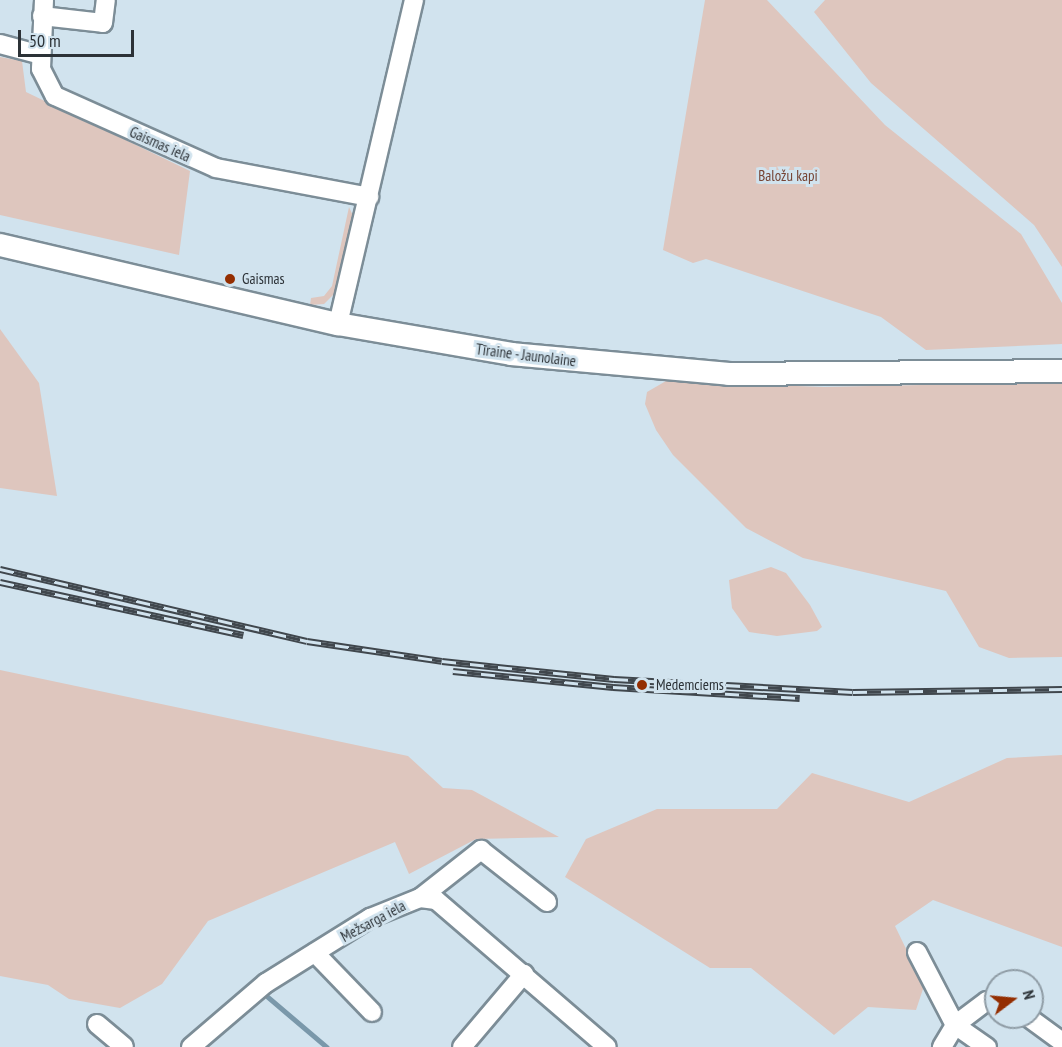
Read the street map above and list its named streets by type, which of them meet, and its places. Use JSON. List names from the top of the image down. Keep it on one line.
{"streets":{"main road":["Tīraine - Jaunolaine"],"street":["Gaismas iela","Mežsarga iela"]},"parks":["Baložu kapi"],"places":["Gaismas","Medemciems"],"scale_bar":"50 m","north":"right"}
